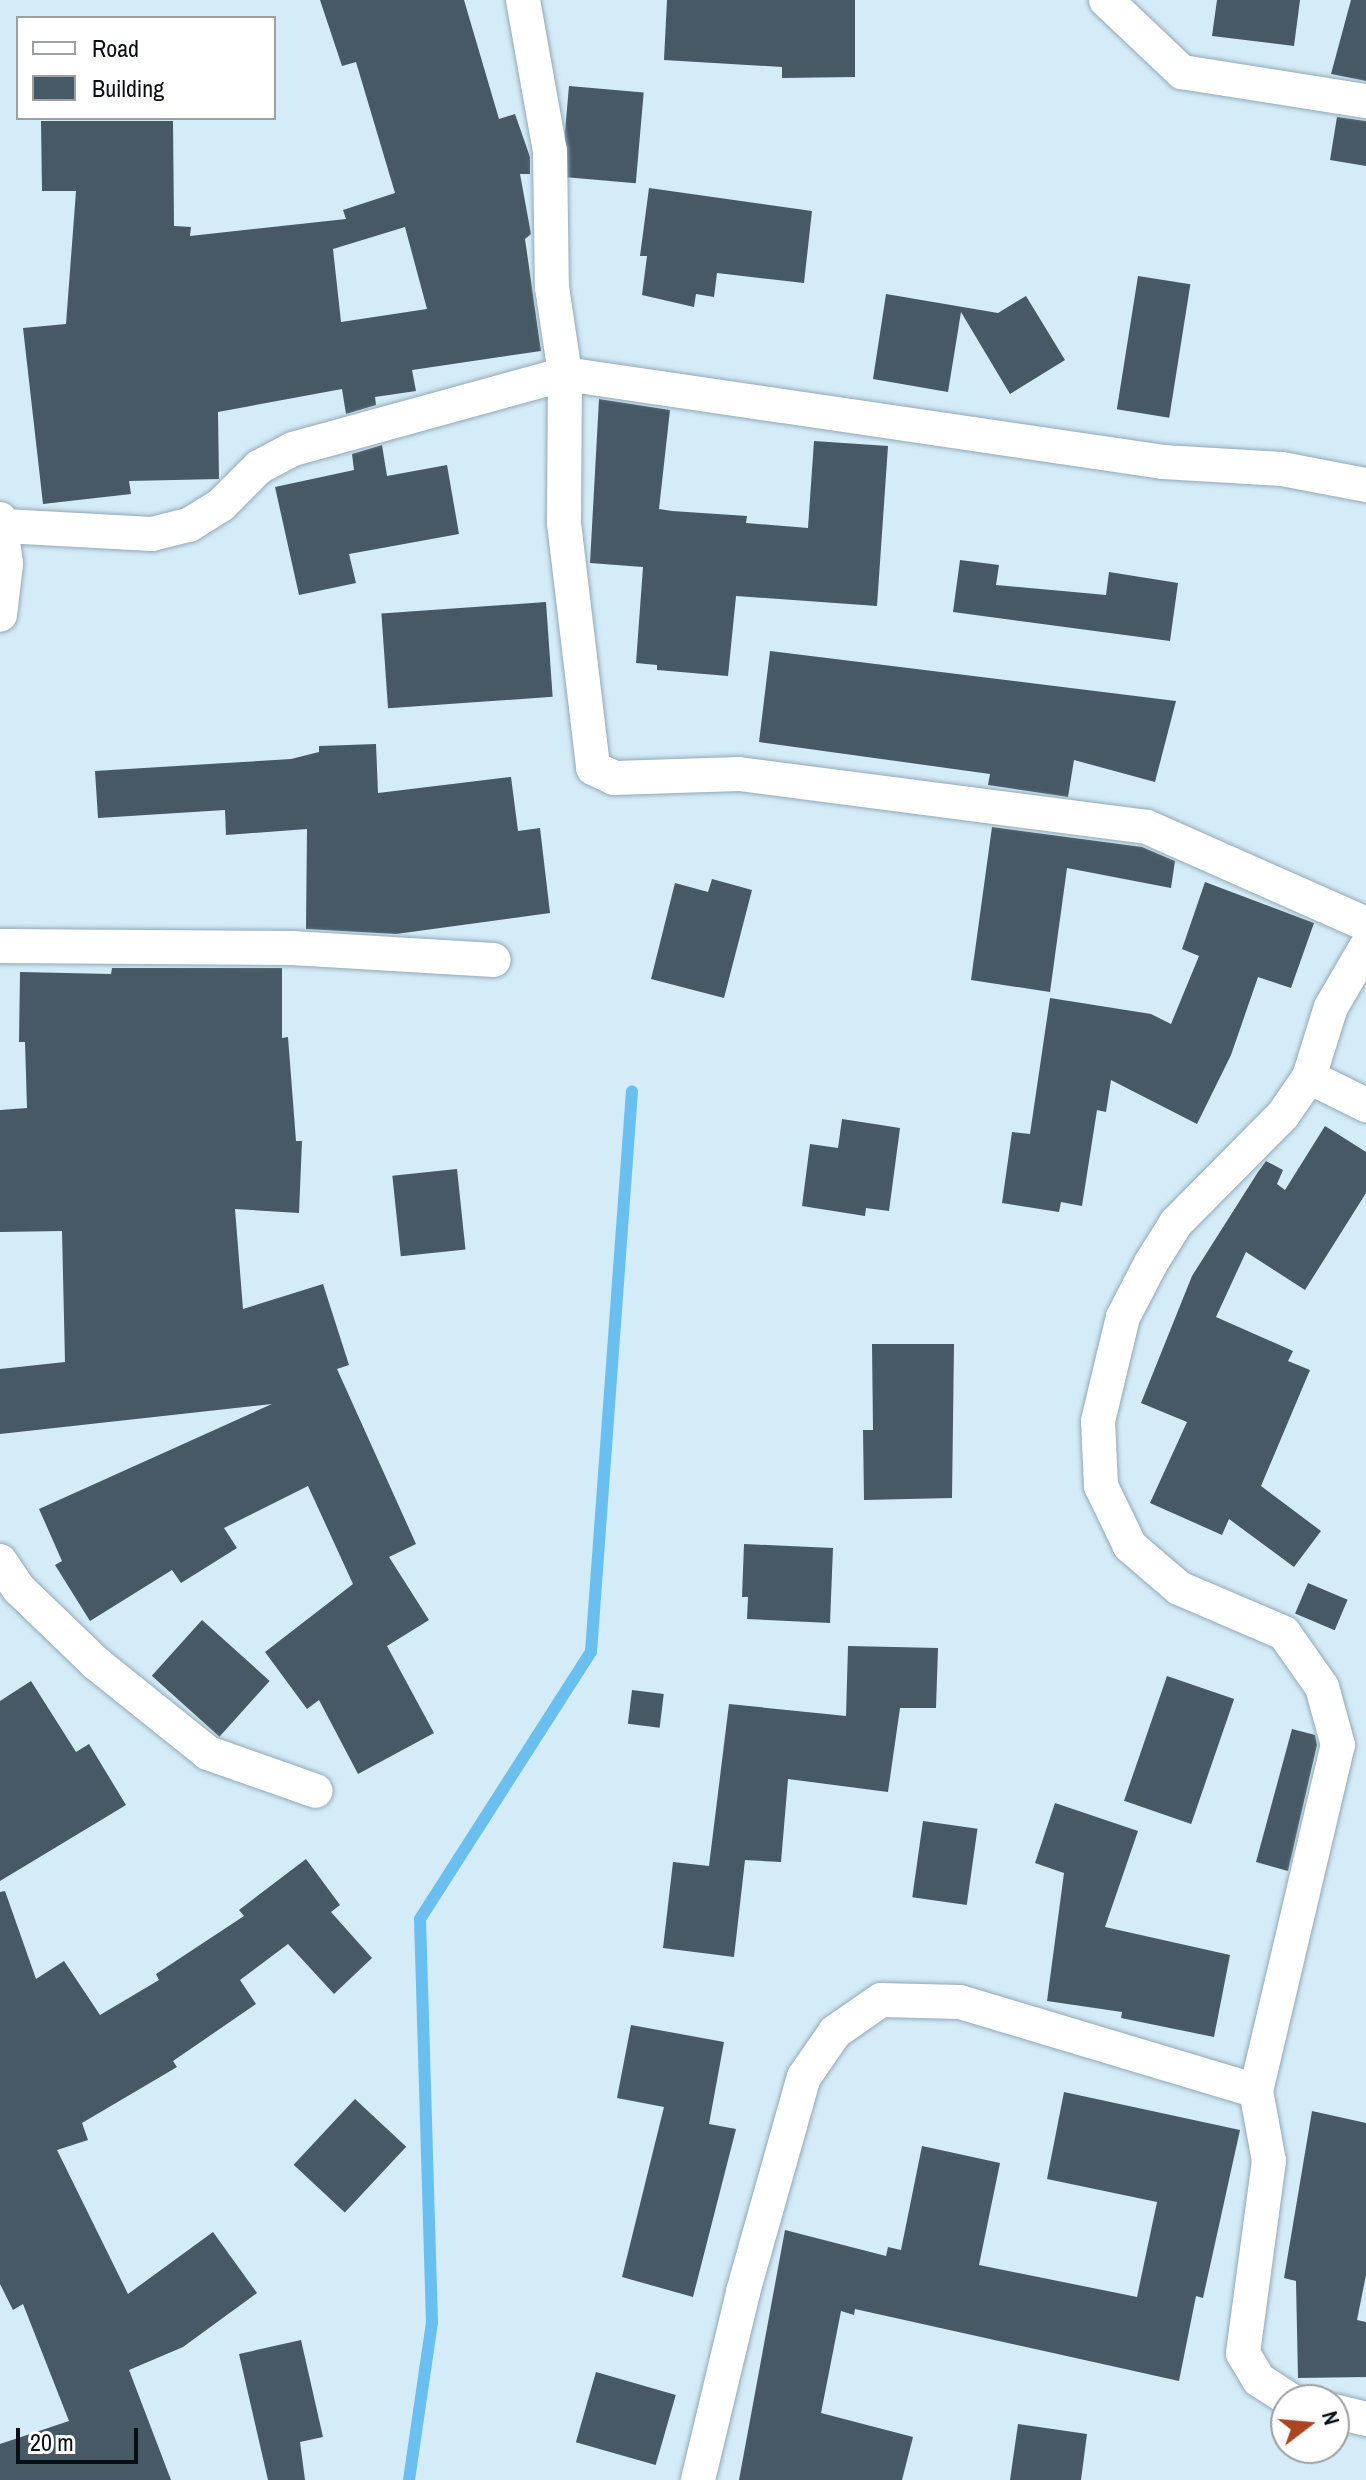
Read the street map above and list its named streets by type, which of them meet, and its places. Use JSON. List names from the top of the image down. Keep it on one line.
{"legend":["Road","Building"],"scale_bar":"20 m","north":"right"}
